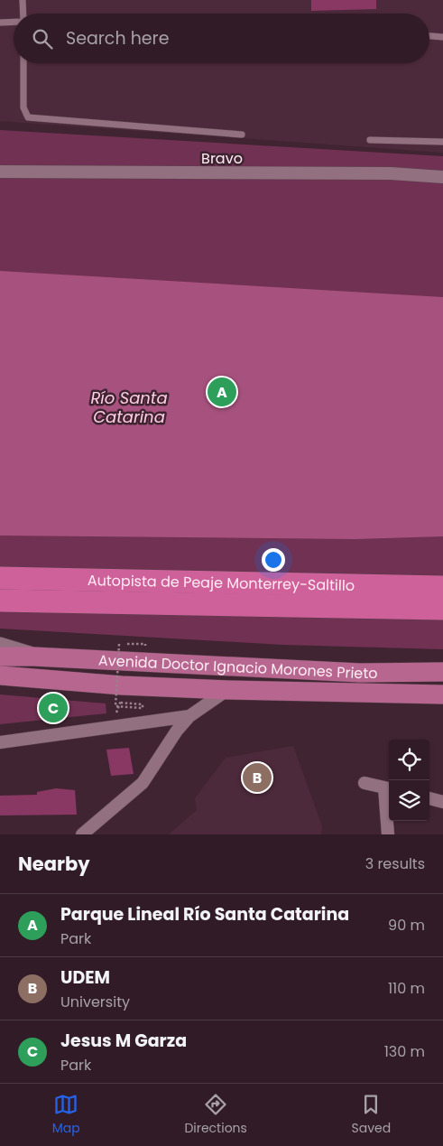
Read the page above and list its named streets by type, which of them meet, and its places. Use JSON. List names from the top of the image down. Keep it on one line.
{"streets":{"highway":["Autopista de Peaje Monterrey-Saltillo"],"main road":["Avenida Doctor Ignacio Morones Prieto"],"street":["Bravo"]},"water":["Río Santa Catarina"],"page":{"search":"Search here","pins":["A","C","B"],"heading":["Nearby","3 results"],"list":[{"mark":"A","name":"Parque Lineal Río Santa Catarina","note":"Park","value":"90 m"},{"mark":"B","name":"UDEM","note":"University","value":"110 m"},{"mark":"C","name":"Jesus M Garza","note":"Park","value":"130 m"}],"nav":["Map","Directions","Saved"]}}
